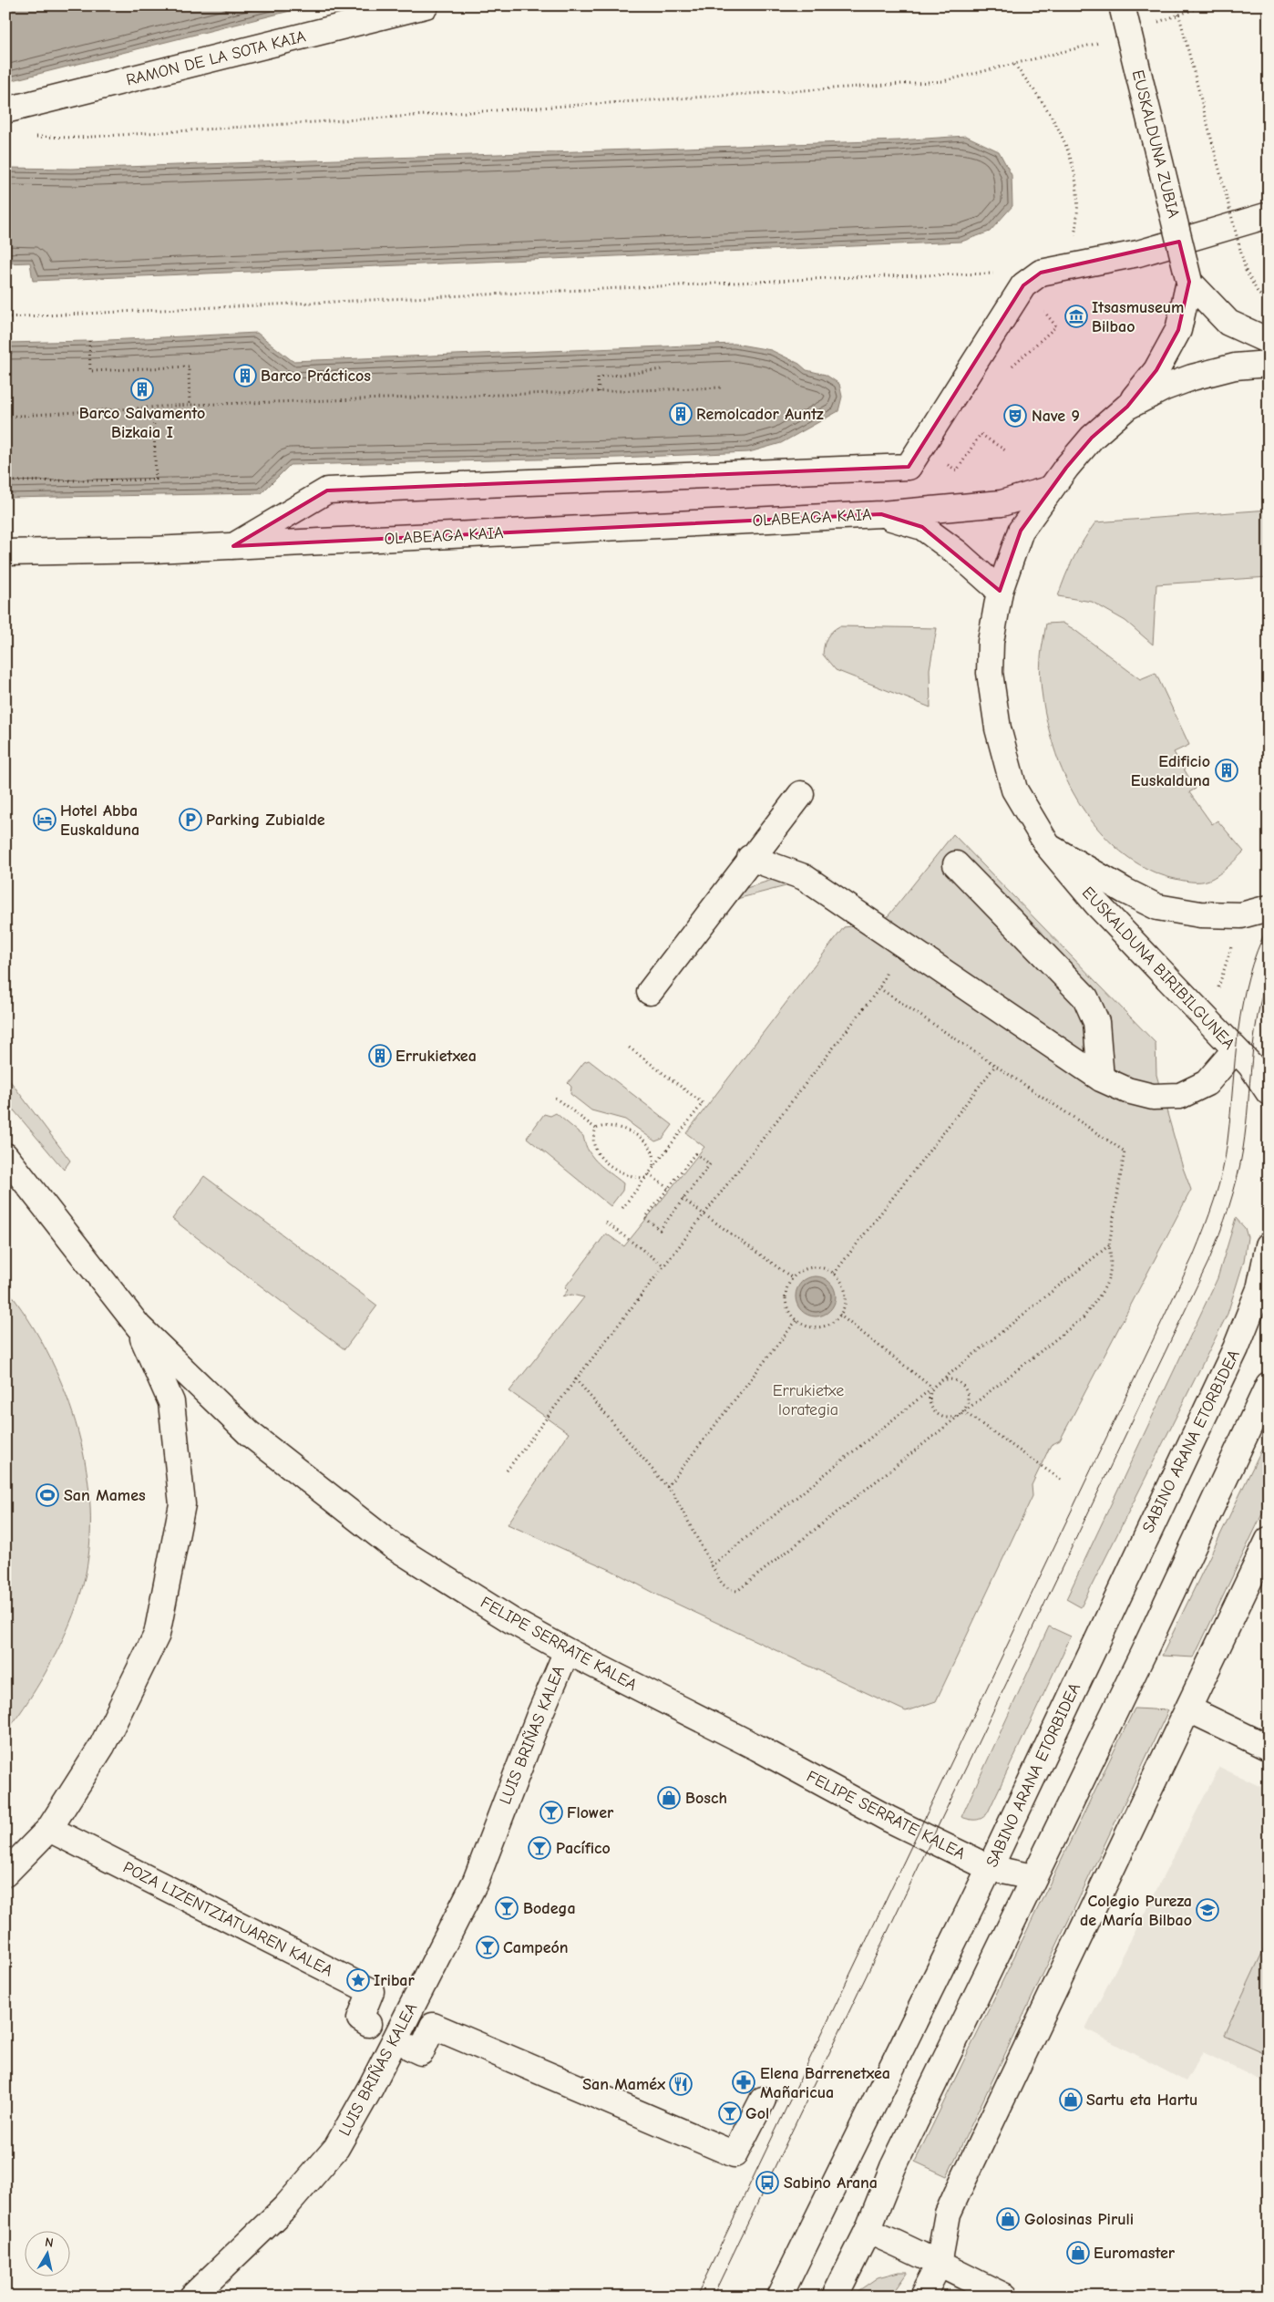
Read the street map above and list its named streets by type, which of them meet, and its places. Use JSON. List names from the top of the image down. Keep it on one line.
{"streets":{"street":["RAMON DE LA SOTA KAIA","EUSKALDUNA ZUBIA","OLABEAGA KAIA","EUSKALDUNA BIRIBILGUNEA","SABINO ARANA ETORBIDEA","FELIPE SERRATE KALEA","LUIS BRIÑAS KALEA","POZA LIZENTZIATUAREN KALEA"]},"crossings":[["EUSKALDUNA ZUBIA","EUSKALDUNA BIRIBILGUNEA"],["OLABEAGA KAIA","EUSKALDUNA BIRIBILGUNEA"],["SABINO ARANA ETORBIDEA","FELIPE SERRATE KALEA"],["FELIPE SERRATE KALEA","LUIS BRIÑAS KALEA"]],"parks":["Errukietxe lorategia"],"places":{"museum":["Itsasmuseum Bilbao"],"building":["Barco Prácticos","Barco Salvamento Bizkaia I","Remolcador Auntz","Edificio Euskalduna","Errukietxea"],"theatre":["Nave 9"],"hotel":["Hotel Abba Euskalduna"],"parking":["Parking Zubialde"],"sports":["San Mames"],"shop":["Bosch","Sartu eta Hartu","Golosinas Piruli","Euromaster"],"bar":["Flower","Pacífico","Bodega","Campeón","Gol"],"school or university":["Colegio Pureza de María Bilbao"],"place":["Iribar"],"pharmacy":["Elena Barrenetxea Mañaricua"],"restaurant":["San Maméx"],"bus stop":["Sabino Arana"]},"north":"top"}
